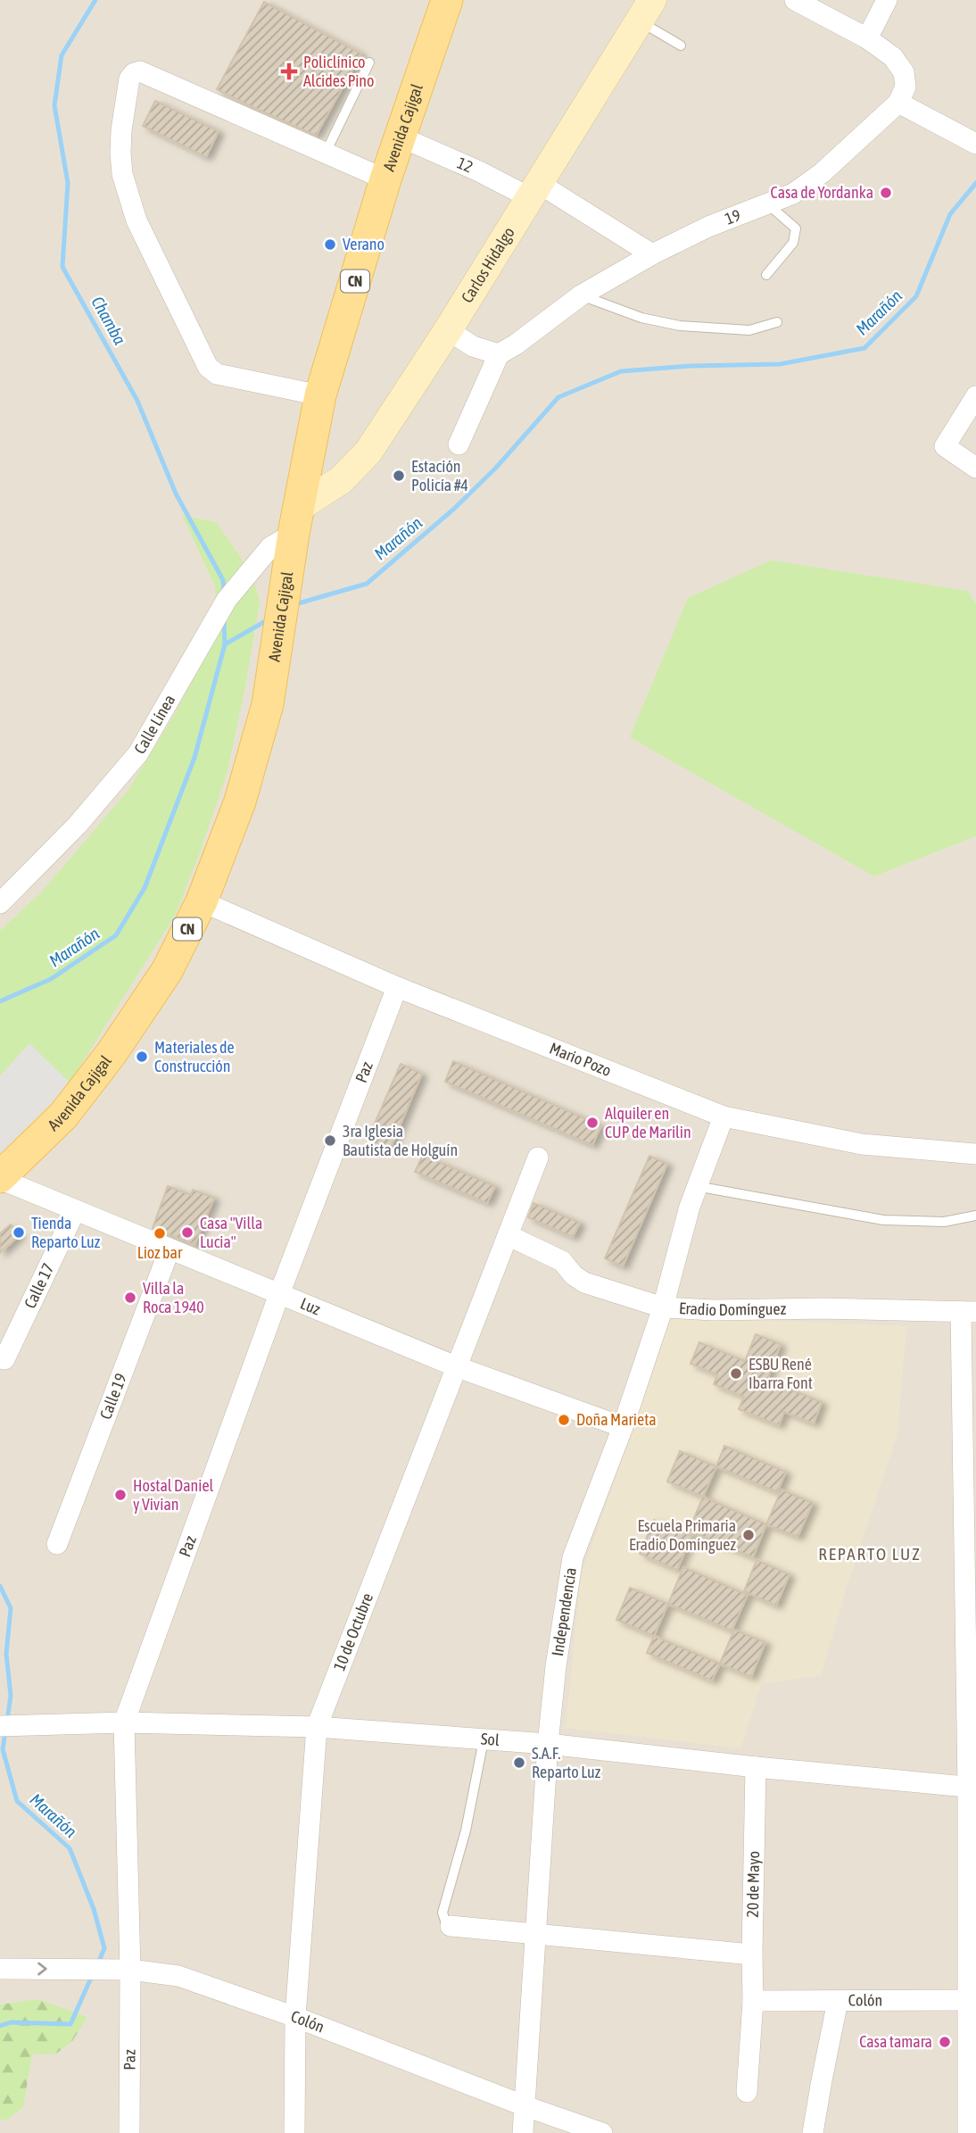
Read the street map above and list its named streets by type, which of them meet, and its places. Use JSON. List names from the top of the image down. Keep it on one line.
{"streets":{"main road":["Avenida Cajigal","CN"],"street":["12","19","Carlos Hidalgo","Calle Línea","Mario Pozo","Paz","Calle 17","Luz","Eradio Domínguez","Calle 19","Independencia","10 de Octubre","Sol","20 de Mayo","Colón"]},"crossings":[["Avenida Cajigal","12"],["Avenida Cajigal","Carlos Hidalgo"],["Avenida Cajigal","Calle Línea"],["Avenida Cajigal","Mario Pozo"],["Avenida Cajigal","Luz"],["12","19"],["12","Carlos Hidalgo"],["Carlos Hidalgo","Calle Línea"],["Mario Pozo","Paz"],["Mario Pozo","Independencia"],["Paz","Luz"],["Paz","Sol"],["Paz","Colón"],["Calle 17","Luz"],["Luz","Calle 19"],["Luz","Independencia"],["Luz","10 de Octubre"],["Eradio Domínguez","Independencia"],["Eradio Domínguez","10 de Octubre"],["Independencia","Sol"],["Independencia","Colón"],["10 de Octubre","Sol"],["10 de Octubre","Colón"],["Sol","20 de Mayo"],["20 de Mayo","Colón"]],"districts":["REPARTO LUZ"],"water":["Marañón","Chamba"],"places":{"health":["Policlínico Alcides Pino"],"other":["Casa de Yordanka","Verano","Estación Policía #4","Materiales de Construcción","Alquiler en CUP de Marilin","3ra Iglesia Bautista de Holguín","Tienda Reparto Luz","Casa \"Villa Lucia\"","Lioz bar","Villa la Roca 1940","ESBU René Ibarra Font","Doña Marieta","Hostal Daniel y Vivian","Escuela Primaria Eradio Domínguez","S.A.F. Reparto Luz","Casa tamara"]}}
